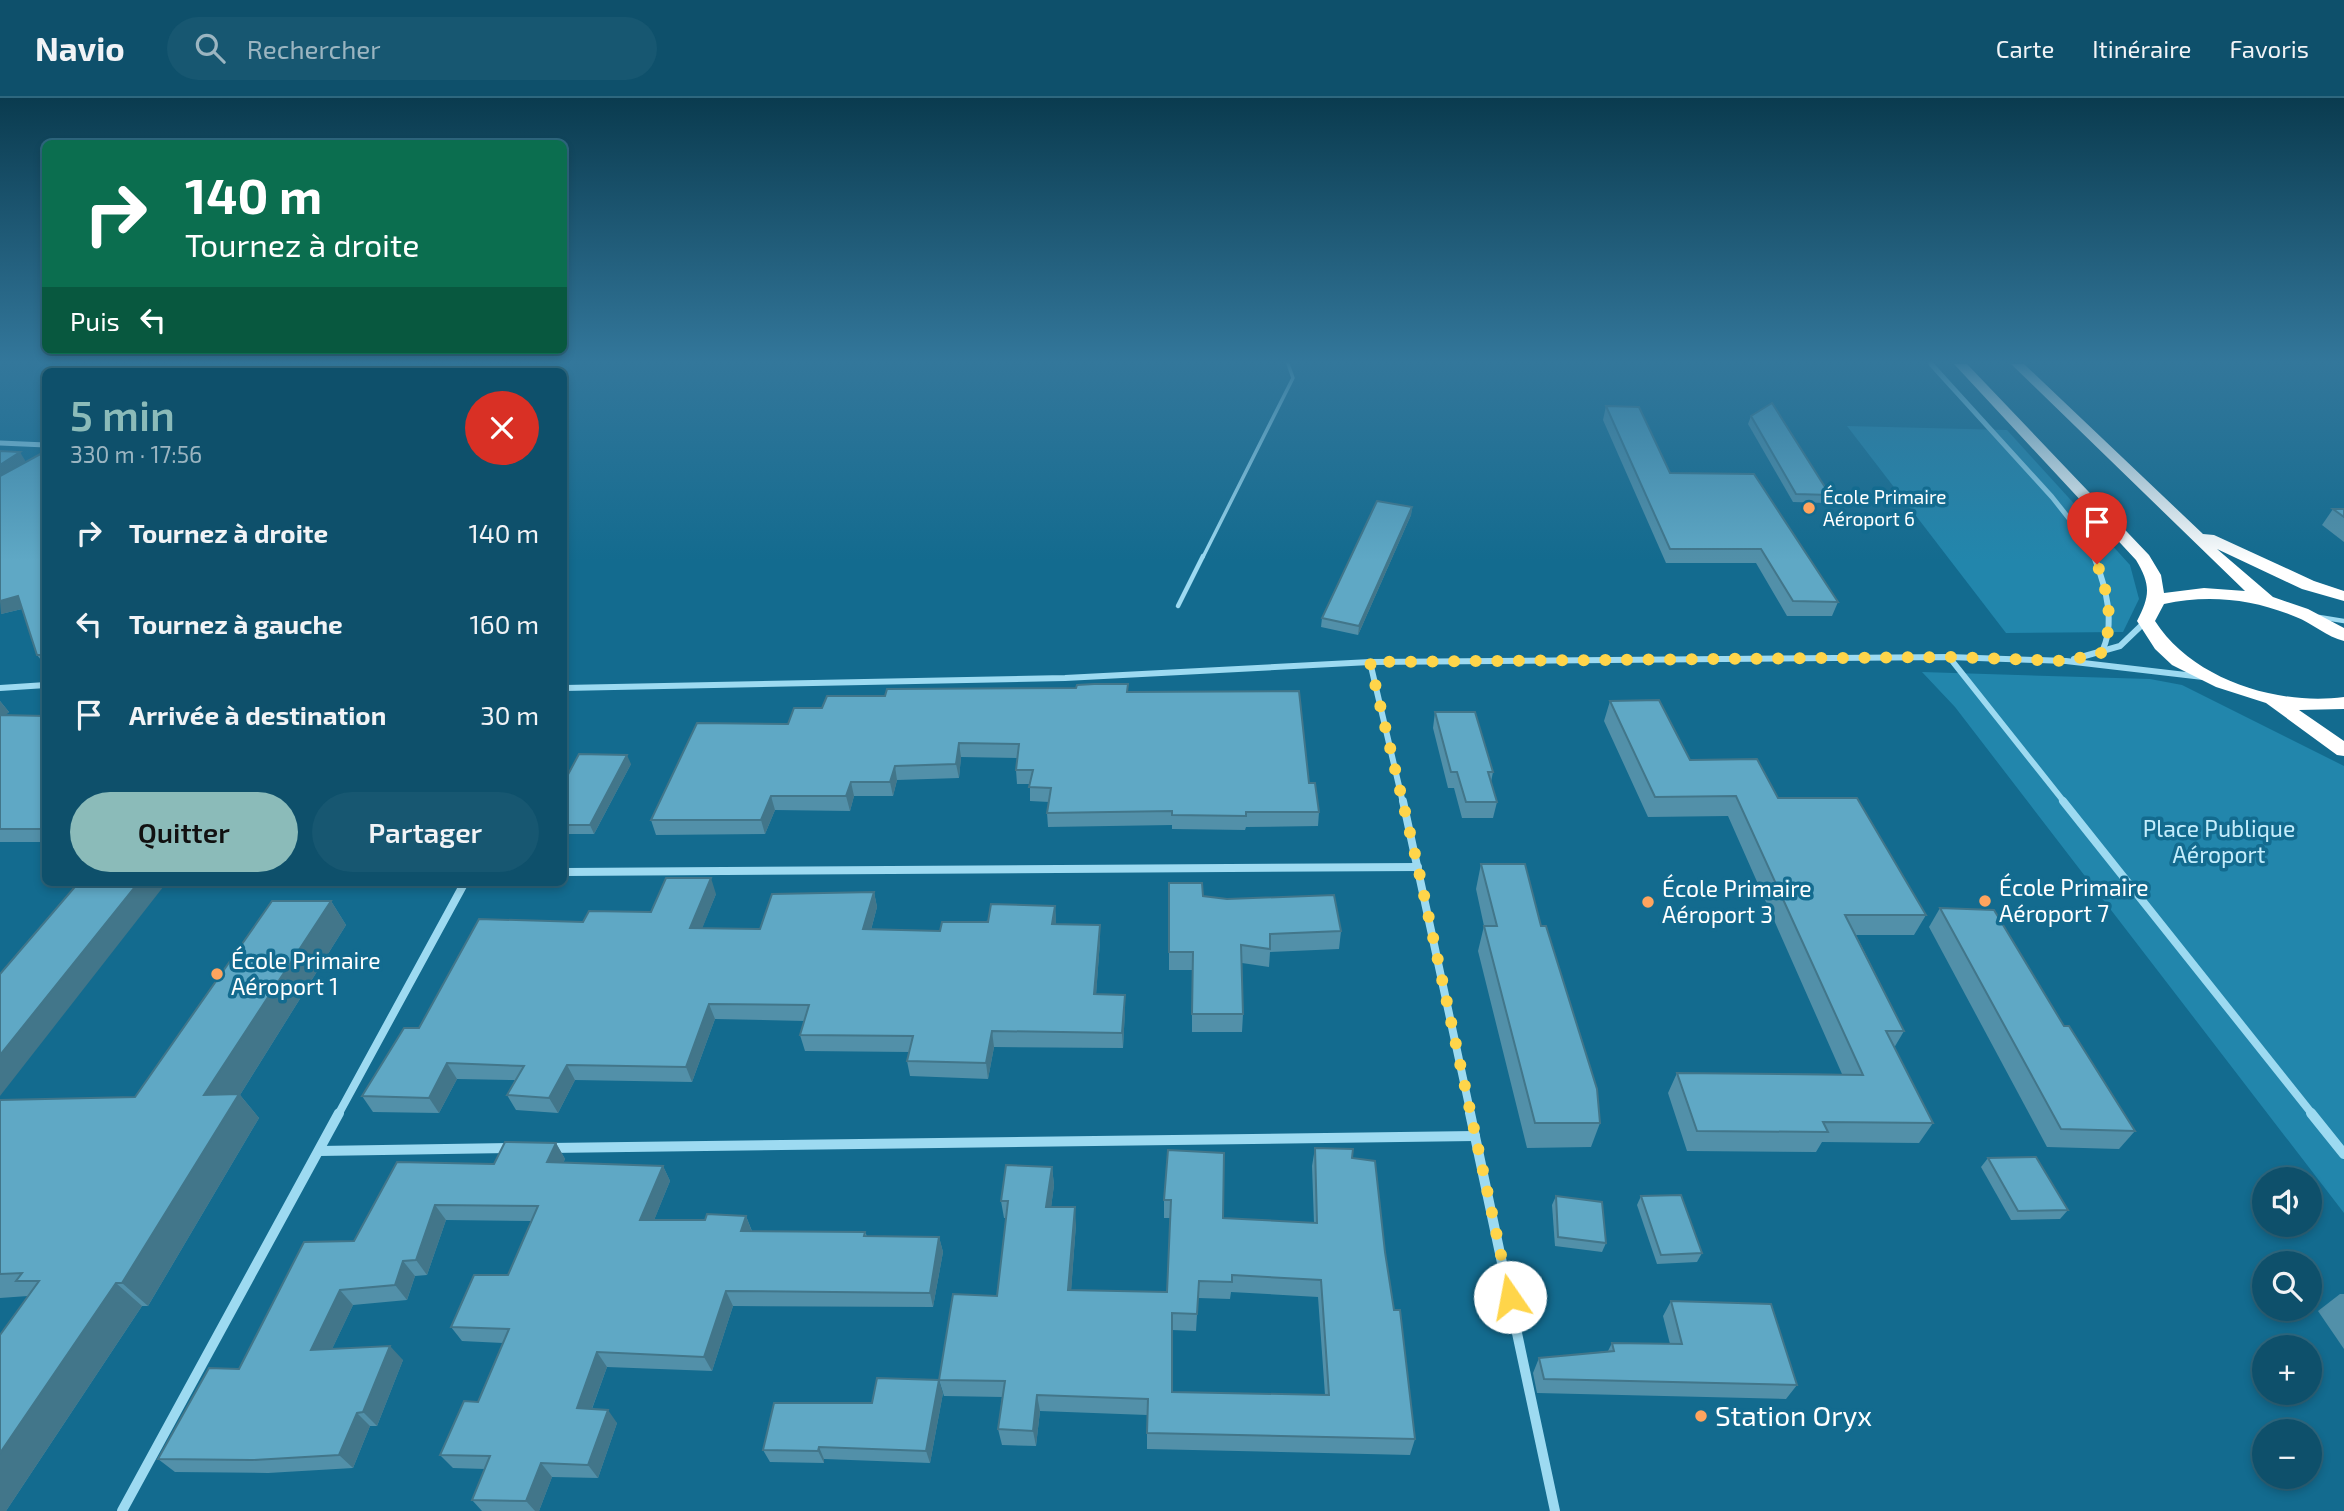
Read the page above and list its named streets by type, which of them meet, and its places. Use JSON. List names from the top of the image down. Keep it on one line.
{"parks":["Place Publique Aéroport"],"places":["École Primaire Aéroport 6","École Primaire Aéroport 7","École Primaire Aéroport 3","École Primaire Aéroport 1","Station Oryx"],"page":{"header":"Navio","search":"Rechercher","nav":["Carte","Itinéraire","Favoris"],"turn":["140 m","Tournez à droite"],"then":"Puis","heading":["5 min","330 m · 17:56"],"list":[{"name":"Tournez à droite","value":"140 m"},{"name":"Tournez à gauche","value":"160 m"},{"name":"Arrivée à destination","value":"30 m"}],"buttons":["Quitter","Partager"],"map_buttons":["+","−"]}}
